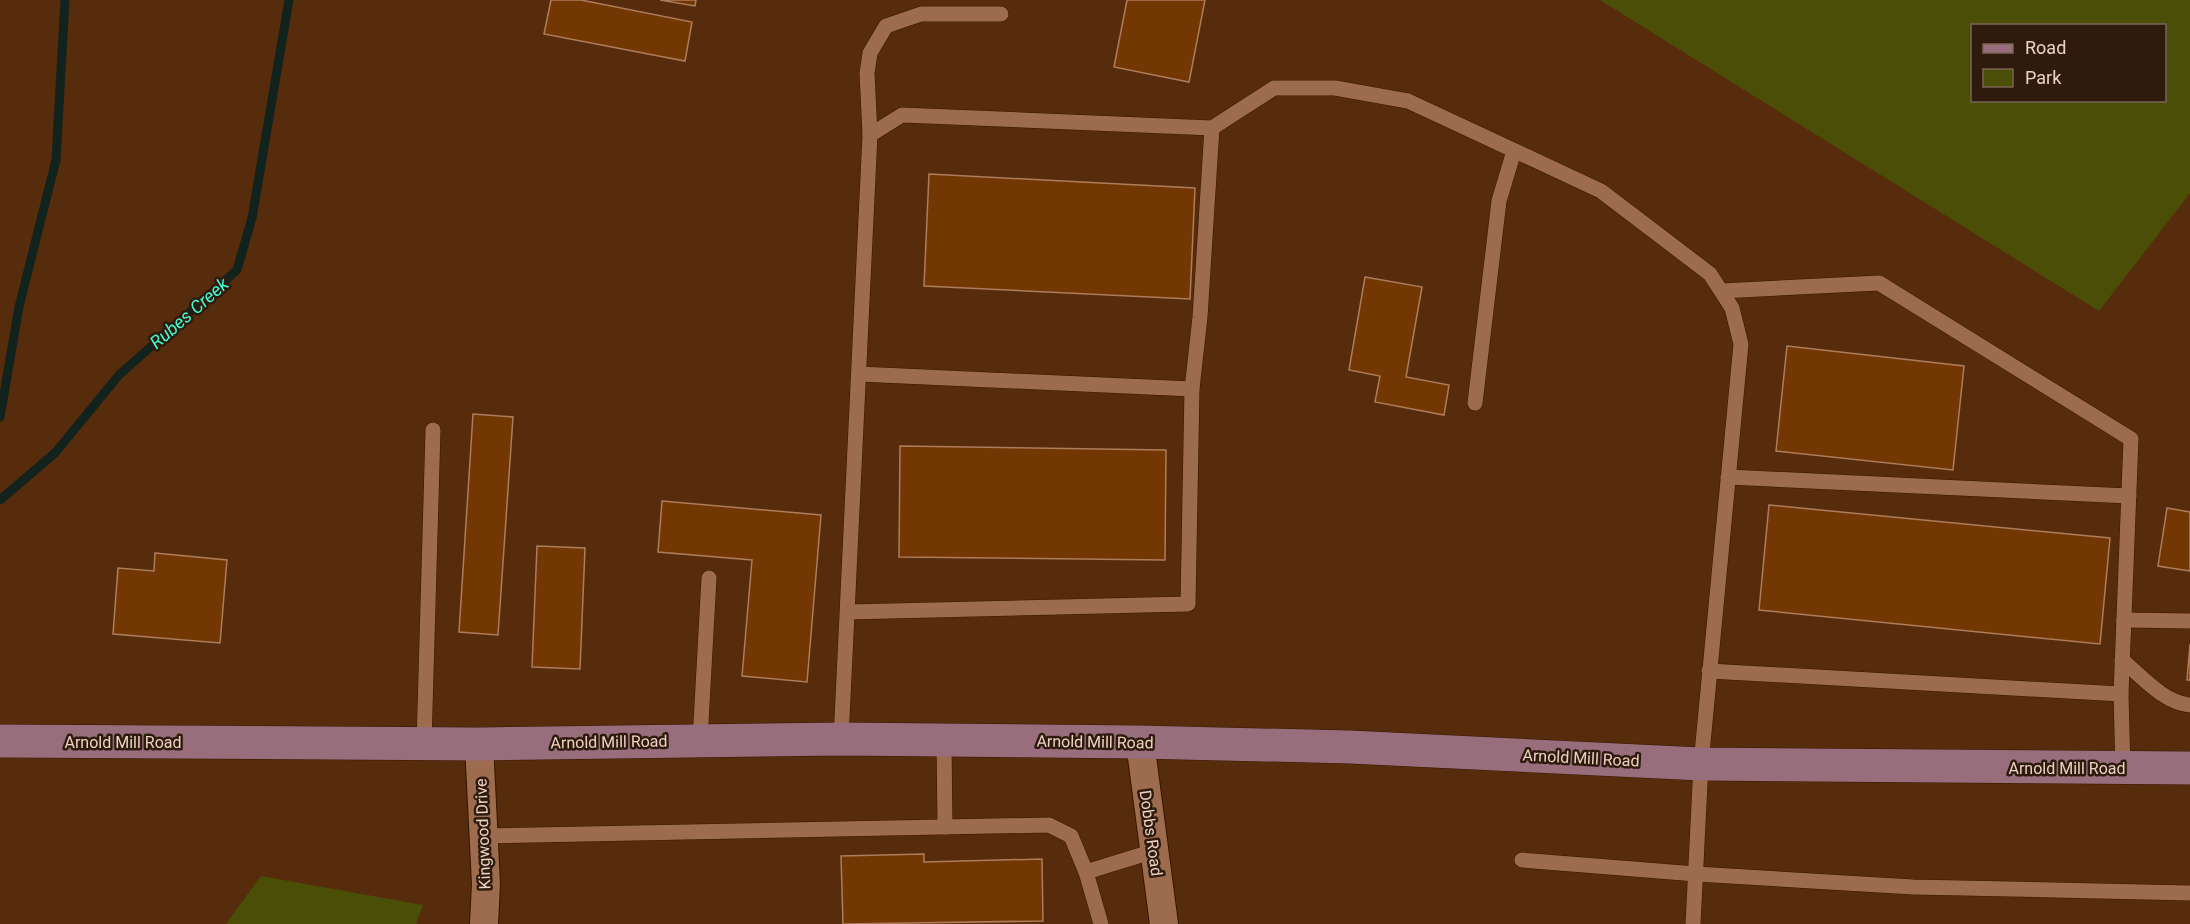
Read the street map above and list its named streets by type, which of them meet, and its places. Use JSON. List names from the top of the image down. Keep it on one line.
{"streets":{"main road":["Arnold Mill Road"],"street":["Dobbs Road","Kingwood Drive"]},"crossings":[["Arnold Mill Road","Dobbs Road"],["Arnold Mill Road","Kingwood Drive"]],"water":["Rubes Creek"],"legend":["Road","Park"]}
